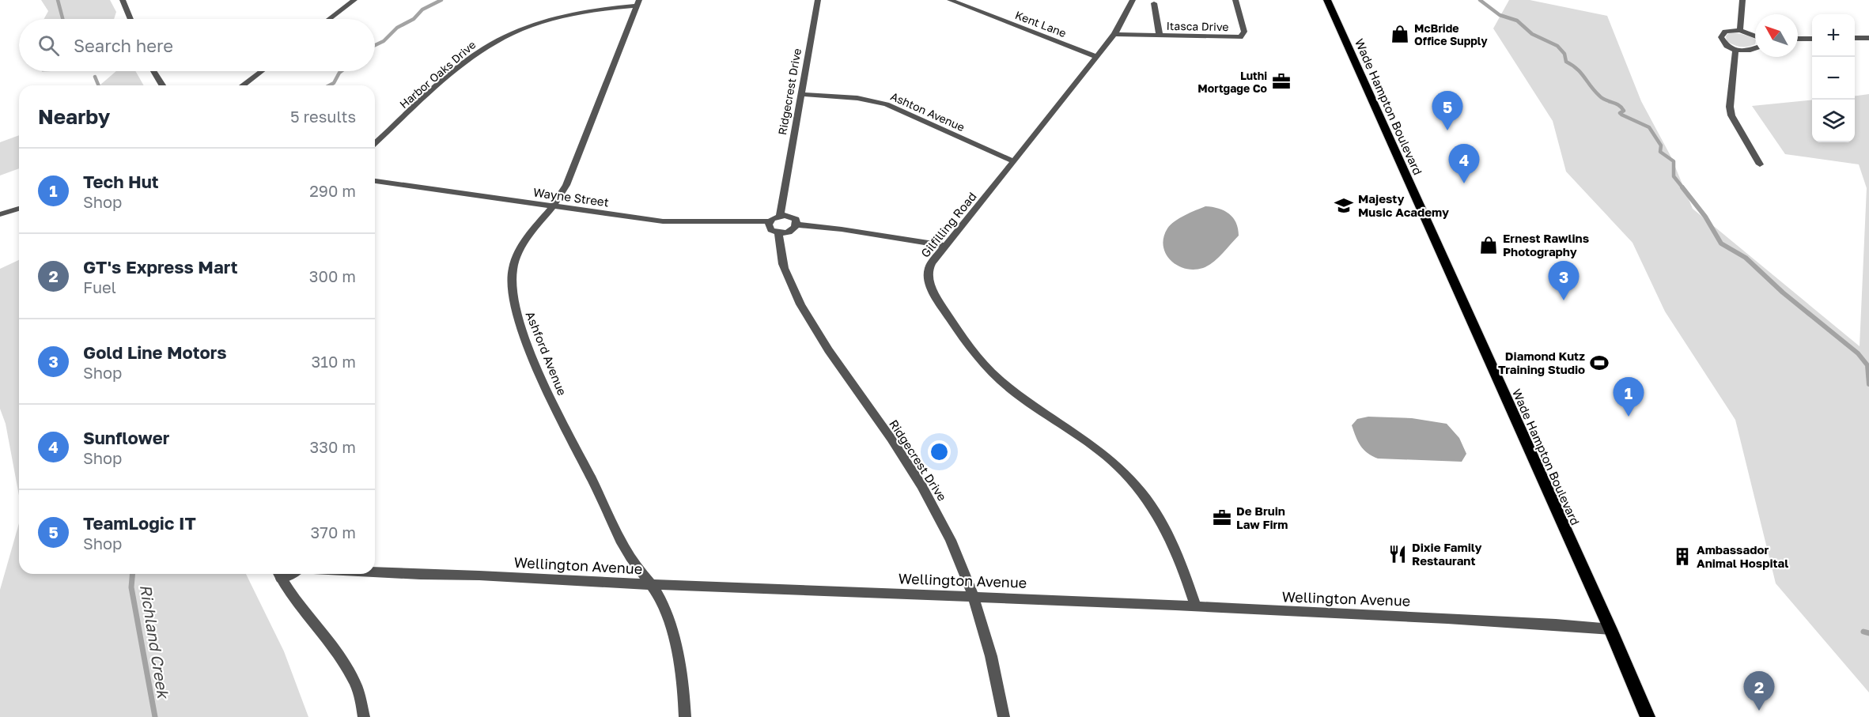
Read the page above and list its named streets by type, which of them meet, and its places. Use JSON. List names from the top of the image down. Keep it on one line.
{"streets":{"main road":["Wade Hampton Boulevard"],"street":["Kent Lane","Itasca Drive","Harbor Oaks Drive","Ridgecrest Drive","Ashton Avenue","Wayne Street","Gilfilling Road","Ashford Avenue","Wellington Avenue"]},"crossings":[["Kent Lane","Gilfilling Road"],["Itasca Drive","Gilfilling Road"],["Harbor Oaks Drive","Ashford Avenue"],["Ridgecrest Drive","Ashton Avenue"],["Ridgecrest Drive","Wellington Avenue"],["Wade Hampton Boulevard","Wellington Avenue"],["Ashton Avenue","Gilfilling Road"],["Wayne Street","Ashford Avenue"],["Gilfilling Road","Wellington Avenue"],["Ashford Avenue","Wellington Avenue"]],"water":["Richland Creek"],"places":{"shop":["McBride Office Supply","Ernest Rawlins Photography"],"office":["Luthi Mortgage Co","De Bruin Law Firm"],"school or university":["Majesty Music Academy"],"sports":["Diamond Kutz Training Studio"],"restaurant":["Dixie Family Restaurant"],"building":["Ambassador Animal Hospital"]},"north":"top left","page":{"map_buttons":["+","−"],"search":"Search here","heading":["Nearby","5 results"],"pins":["5","4","3","1","2"],"list":[{"mark":"1","name":"Tech Hut","note":"Shop","value":"290 m"},{"mark":"2","name":"GT's Express Mart","note":"Fuel","value":"300 m"},{"mark":"3","name":"Gold Line Motors","note":"Shop","value":"310 m"},{"mark":"4","name":"Sunflower","note":"Shop","value":"330 m"},{"mark":"5","name":"TeamLogic IT","note":"Shop","value":"370 m"}]}}
